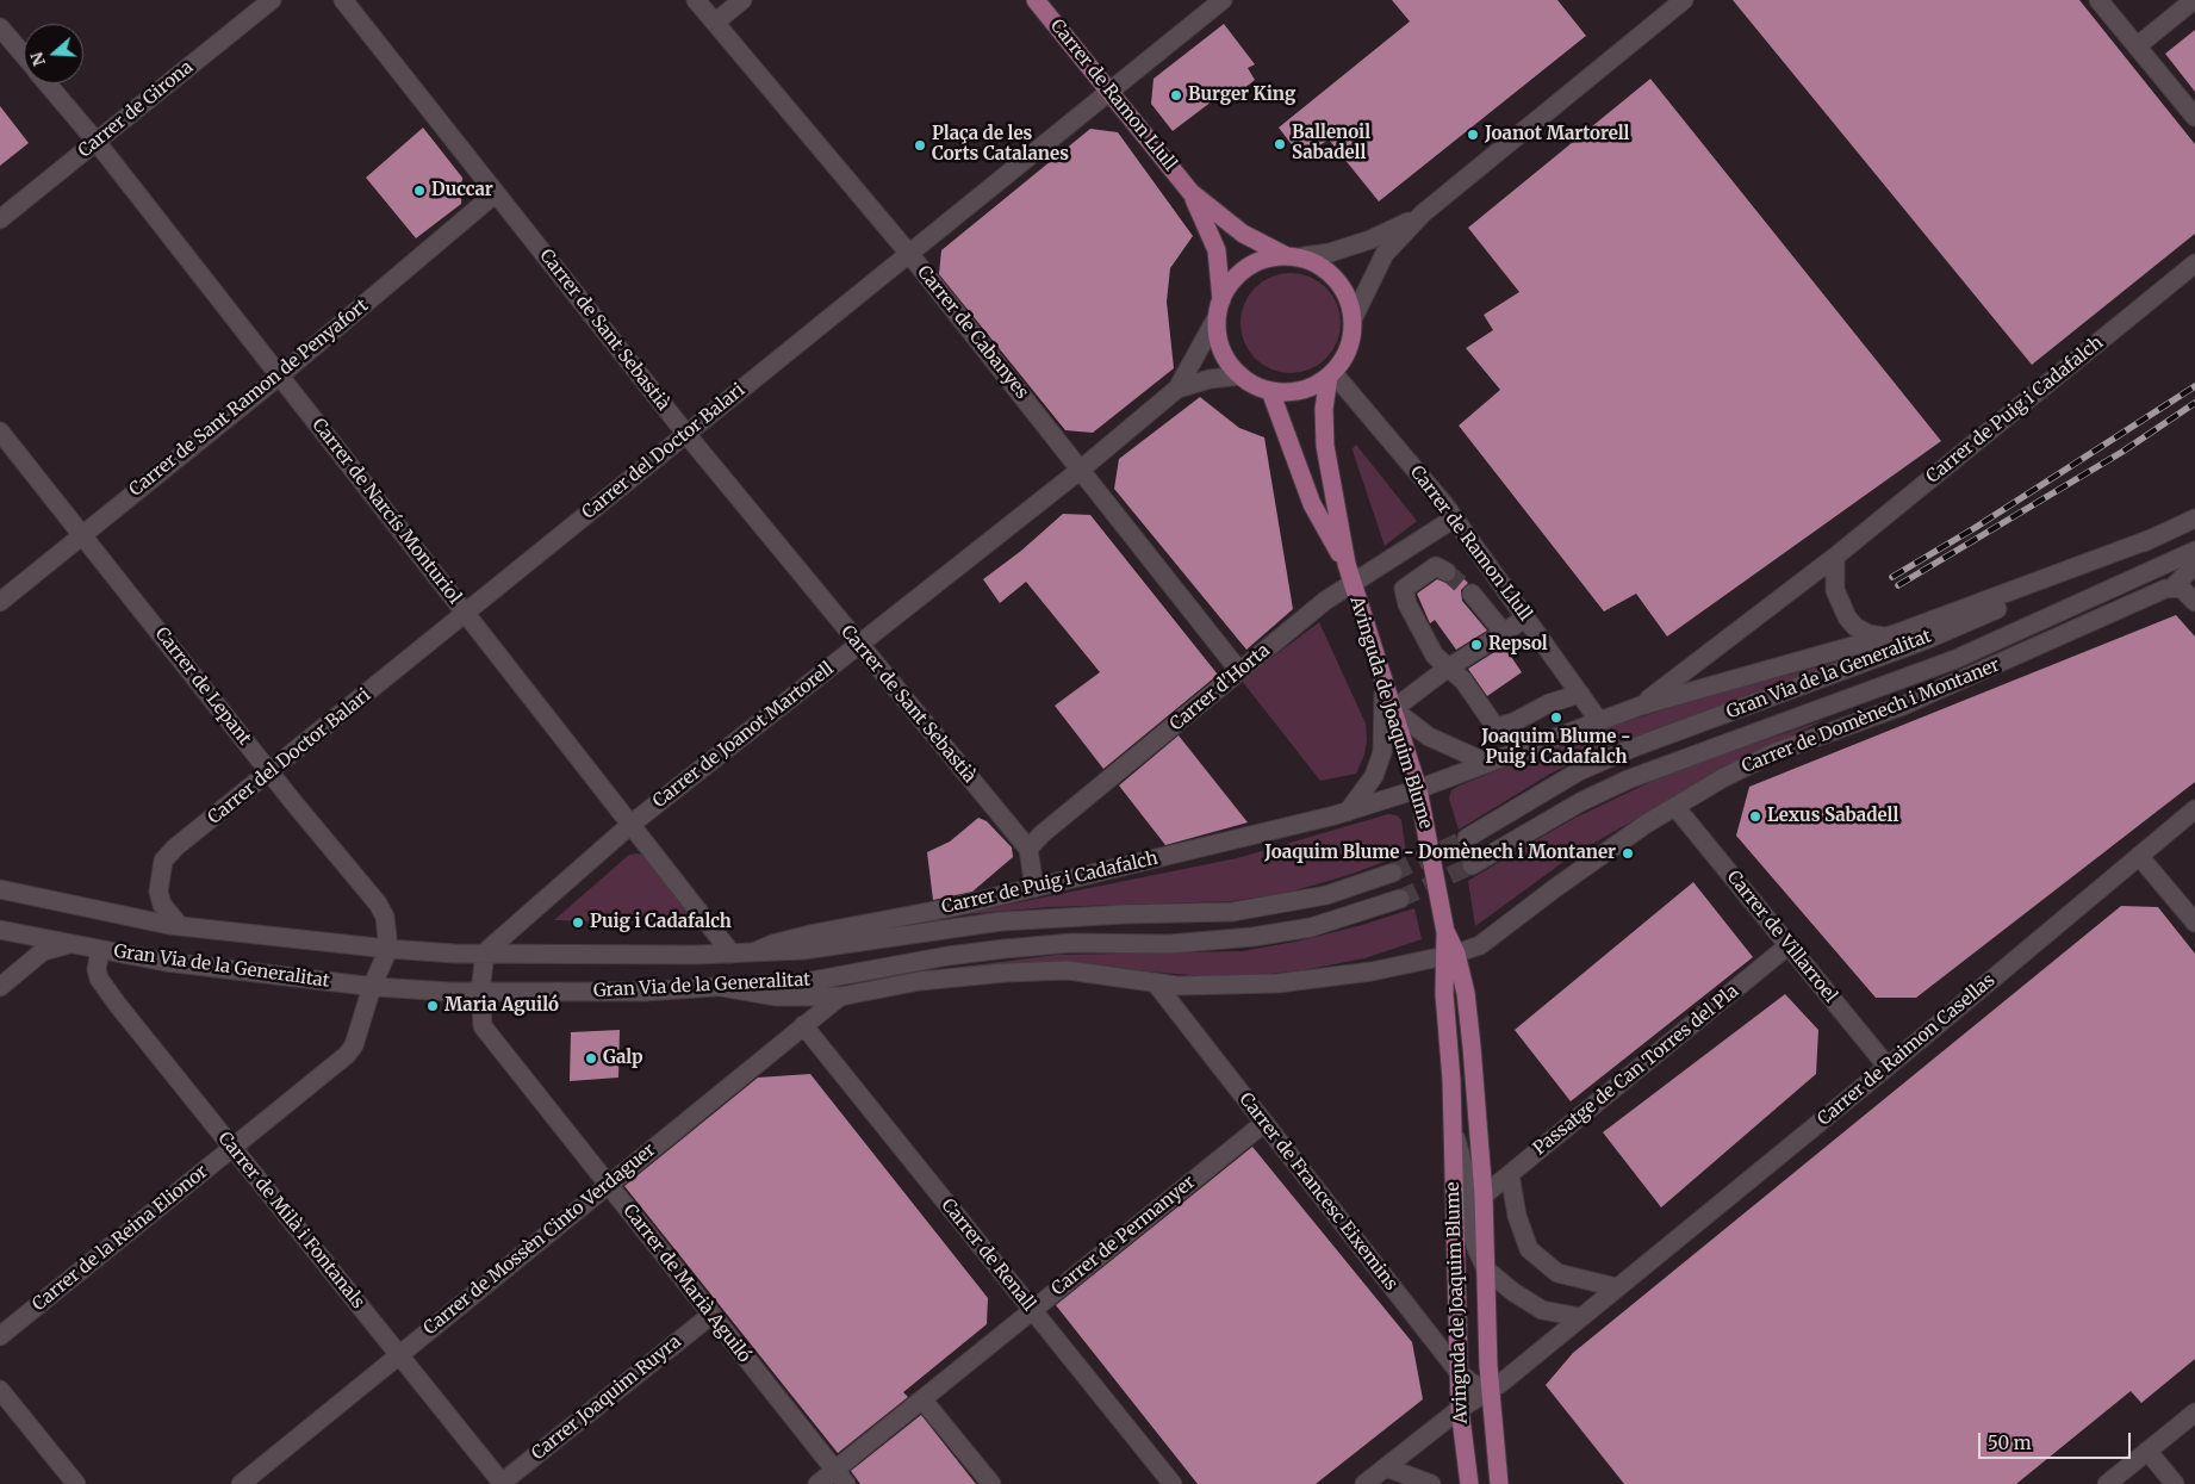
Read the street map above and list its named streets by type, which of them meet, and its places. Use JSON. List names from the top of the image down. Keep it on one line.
{"streets":{"main road":["Carrer de Ramon Llull","Avinguda de Joaquim Blume"],"street":["Carrer de Girona","Carrer de Sant Sebastià","Carrer de Cabanyes","Carrer de Sant Ramon de Penyafort","Carrer de Puig i Cadafalch","Carrer del Doctor Balari","Carrer de Narcís Monturiol","Gran Via de la Generalitat","Carrer de Lepant","Carrer d'Horta","Carrer de Domènech i Montaner","Carrer de Joanot Martorell","Carrer de Villarroel","Carrer de Raimon Casellas","Passatge de Can Torres del Pla","Carrer de Francesc Eixemins","Carrer de Milà i Fontanals","Carrer de Permanyer","Carrer de la Reina Elionor","Carrer de Mossèn Cinto Verdaguer","Carrer de Renall","Carrer de Marià Aguiló","Carrer Joaquim Ruyra"]},"crossings":[["Carrer de Ramon Llull","Carrer de Puig i Cadafalch"],["Carrer de Ramon Llull","Carrer del Doctor Balari"],["Carrer de Ramon Llull","Carrer d'Horta"],["Carrer de Ramon Llull","Carrer de Joanot Martorell"],["Carrer de Girona","Carrer de Narcís Monturiol"],["Carrer de Sant Sebastià","Carrer de Sant Ramon de Penyafort"],["Carrer de Sant Sebastià","Carrer del Doctor Balari"],["Carrer de Sant Sebastià","Carrer d'Horta"],["Carrer de Sant Sebastià","Carrer de Joanot Martorell"],["Carrer de Cabanyes","Carrer del Doctor Balari"],["Carrer de Cabanyes","Carrer d'Horta"],["Carrer de Cabanyes","Carrer de Joanot Martorell"],["Carrer de Sant Ramon de Penyafort","Carrer de Narcís Monturiol"],["Carrer de Sant Ramon de Penyafort","Carrer de Lepant"],["Carrer de Puig i Cadafalch","Gran Via de la Generalitat"],["Carrer de Puig i Cadafalch","Avinguda de Joaquim Blume"],["Carrer del Doctor Balari","Carrer de Narcís Monturiol"],["Carrer del Doctor Balari","Gran Via de la Generalitat"],["Carrer del Doctor Balari","Carrer de Lepant"],["Carrer de Narcís Monturiol","Gran Via de la Generalitat"],["Carrer de Narcís Monturiol","Carrer de Joanot Martorell"],["Gran Via de la Generalitat","Carrer de Lepant"],["Gran Via de la Generalitat","Carrer de Domènech i Montaner"],["Gran Via de la Generalitat","Carrer de Joanot Martorell"],["Gran Via de la Generalitat","Carrer de Milà i Fontanals"],["Gran Via de la Generalitat","Carrer de la Reina Elionor"],["Gran Via de la Generalitat","Carrer de Marià Aguiló"],["Carrer de Lepant","Carrer de la Reina Elionor"],["Carrer d'Horta","Avinguda de Joaquim Blume"],["Avinguda de Joaquim Blume","Carrer de Domènech i Montaner"],["Avinguda de Joaquim Blume","Carrer de Raimon Casellas"],["Avinguda de Joaquim Blume","Passatge de Can Torres del Pla"],["Avinguda de Joaquim Blume","Carrer de Francesc Eixemins"],["Carrer de Domènech i Montaner","Carrer de Villarroel"],["Carrer de Domènech i Montaner","Carrer de Francesc Eixemins"],["Carrer de Domènech i Montaner","Carrer de Mossèn Cinto Verdaguer"],["Carrer de Villarroel","Carrer de Raimon Casellas"],["Carrer de Villarroel","Passatge de Can Torres del Pla"],["Carrer de Raimon Casellas","Carrer de Francesc Eixemins"],["Carrer de Francesc Eixemins","Carrer de Permanyer"],["Carrer de Milà i Fontanals","Carrer de la Reina Elionor"],["Carrer de Milà i Fontanals","Carrer de Mossèn Cinto Verdaguer"],["Carrer de Milà i Fontanals","Carrer Joaquim Ruyra"],["Carrer de Permanyer","Carrer de Renall"],["Carrer de Permanyer","Carrer de Marià Aguiló"],["Carrer de Mossèn Cinto Verdaguer","Carrer de Renall"],["Carrer de Mossèn Cinto Verdaguer","Carrer de Marià Aguiló"],["Carrer de Marià Aguiló","Carrer Joaquim Ruyra"]],"places":["Burger King","Joanot Martorell","Ballenoil Sabadell","Plaça de les Corts Catalanes","Duccar","Repsol","Joaquim Blume - Puig i Cadafalch","Lexus Sabadell","Joaquim Blume - Domènech i Montaner","Puig i Cadafalch","Maria Aguiló","Galp"],"scale_bar":"50 m","north":"left"}
